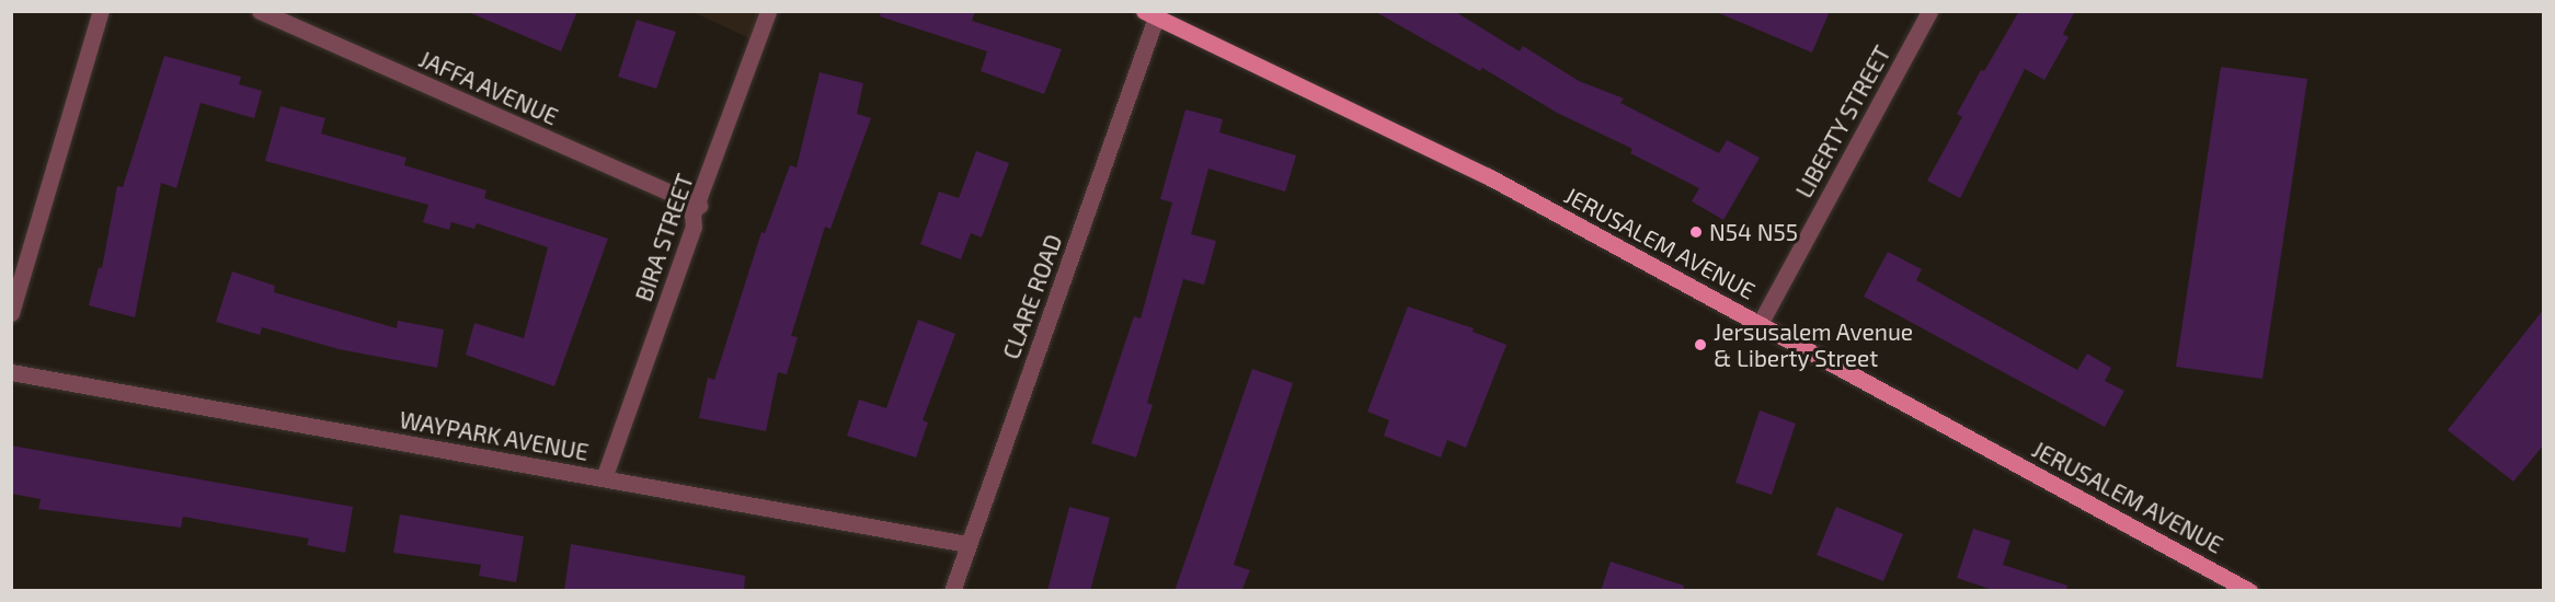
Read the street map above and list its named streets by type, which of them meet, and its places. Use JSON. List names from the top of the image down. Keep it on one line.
{"streets":{"main road":["JERUSALEM AVENUE"],"street":["JAFFA AVENUE","LIBERTY STREET","BIRA STREET","CLARE ROAD","WAYPARK AVENUE"]},"crossings":[["JAFFA AVENUE","BIRA STREET"],["LIBERTY STREET","JERUSALEM AVENUE"],["BIRA STREET","WAYPARK AVENUE"],["JERUSALEM AVENUE","CLARE ROAD"],["CLARE ROAD","WAYPARK AVENUE"]],"places":["N54 N55","Jersusalem Avenue & Liberty Street"]}
